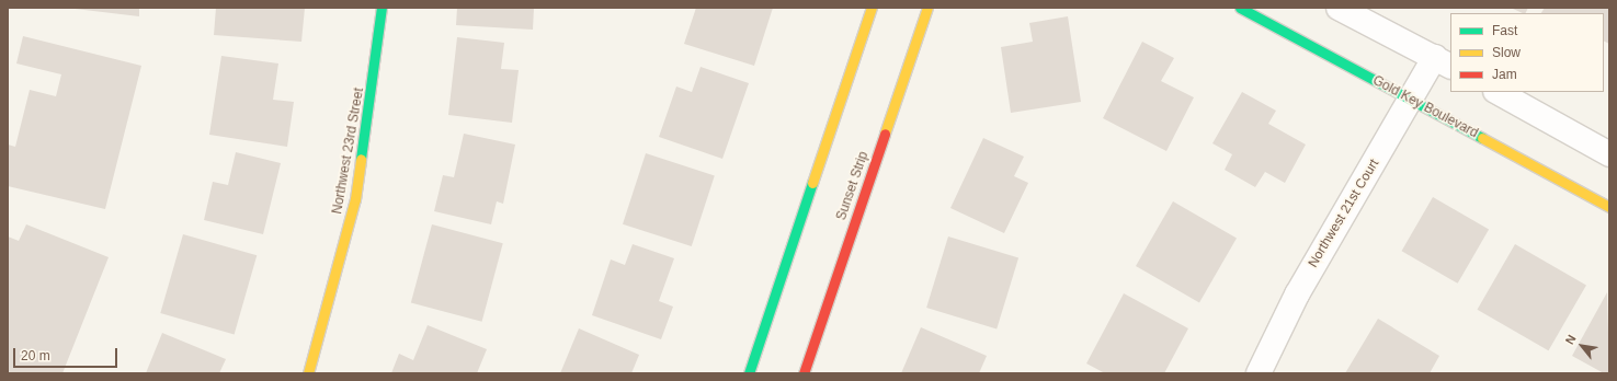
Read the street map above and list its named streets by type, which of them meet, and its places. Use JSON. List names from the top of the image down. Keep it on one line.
{"streets":{"street":["Gold Key Boulevard","Northwest 23rd Street","Sunset Strip","Northwest 21st Court"]},"crossings":[["Gold Key Boulevard","Northwest 21st Court"]],"legend":["Fast","Slow","Jam"],"scale_bar":"20 m","north":"top left"}
